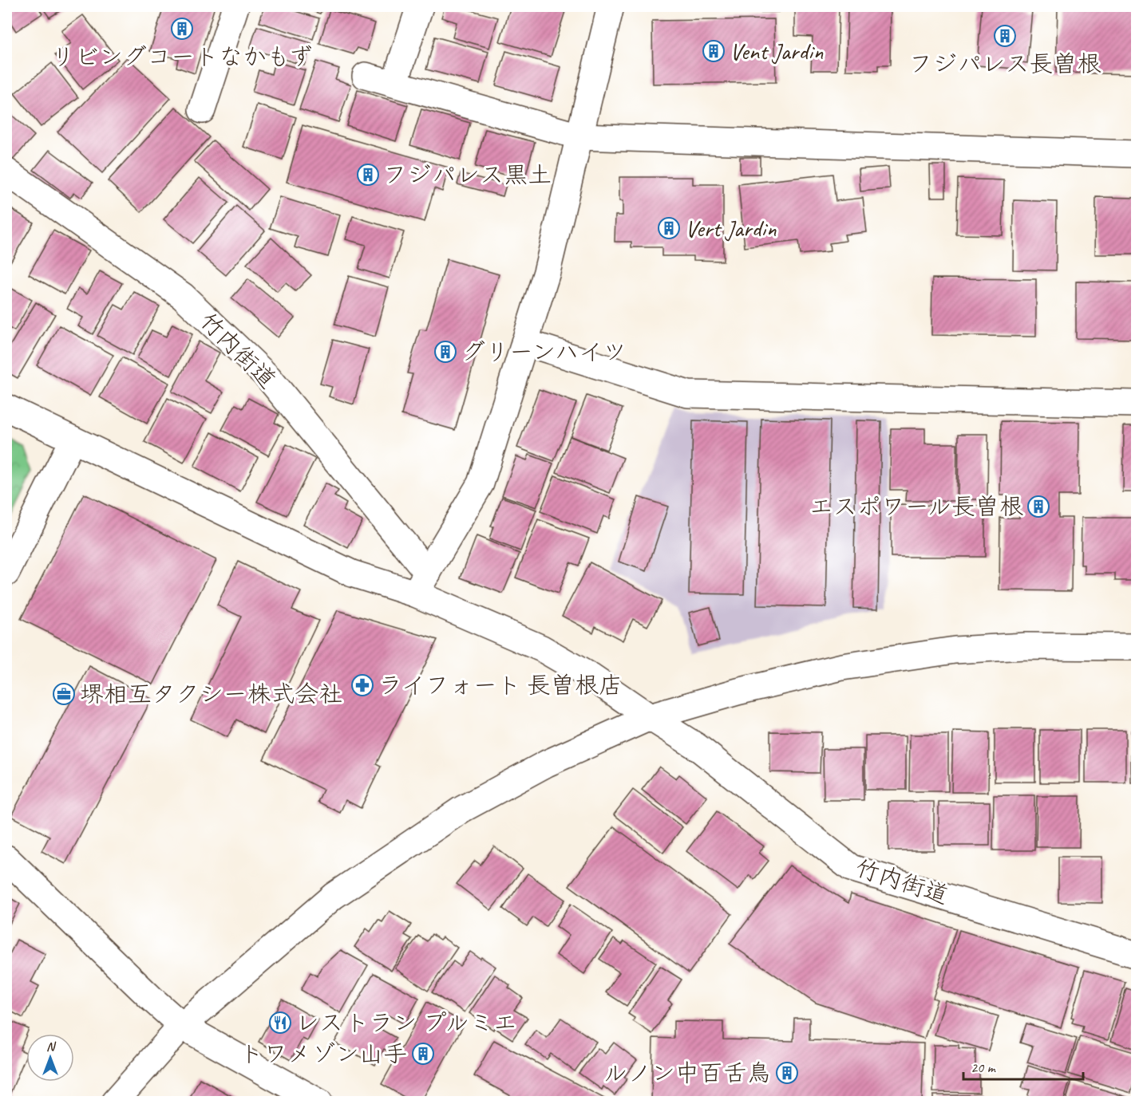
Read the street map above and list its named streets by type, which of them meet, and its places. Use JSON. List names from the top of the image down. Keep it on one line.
{"streets":{"street":["竹内街道"]},"places":{"building":["リビングコートなかもず","フジパレス長曽根","Vent Jardin","フジパレス黒土","Vert Jardin","グリーンハイツ","エスポワール長曽根","トワメゾン山手","ルノン中百舌鳥"],"pharmacy":["ライフォート 長曽根店"],"office":["堺相互タクシー株式会社"],"restaurant":["レストラン プルミエ"]},"scale_bar":"20 m","north":"top"}
